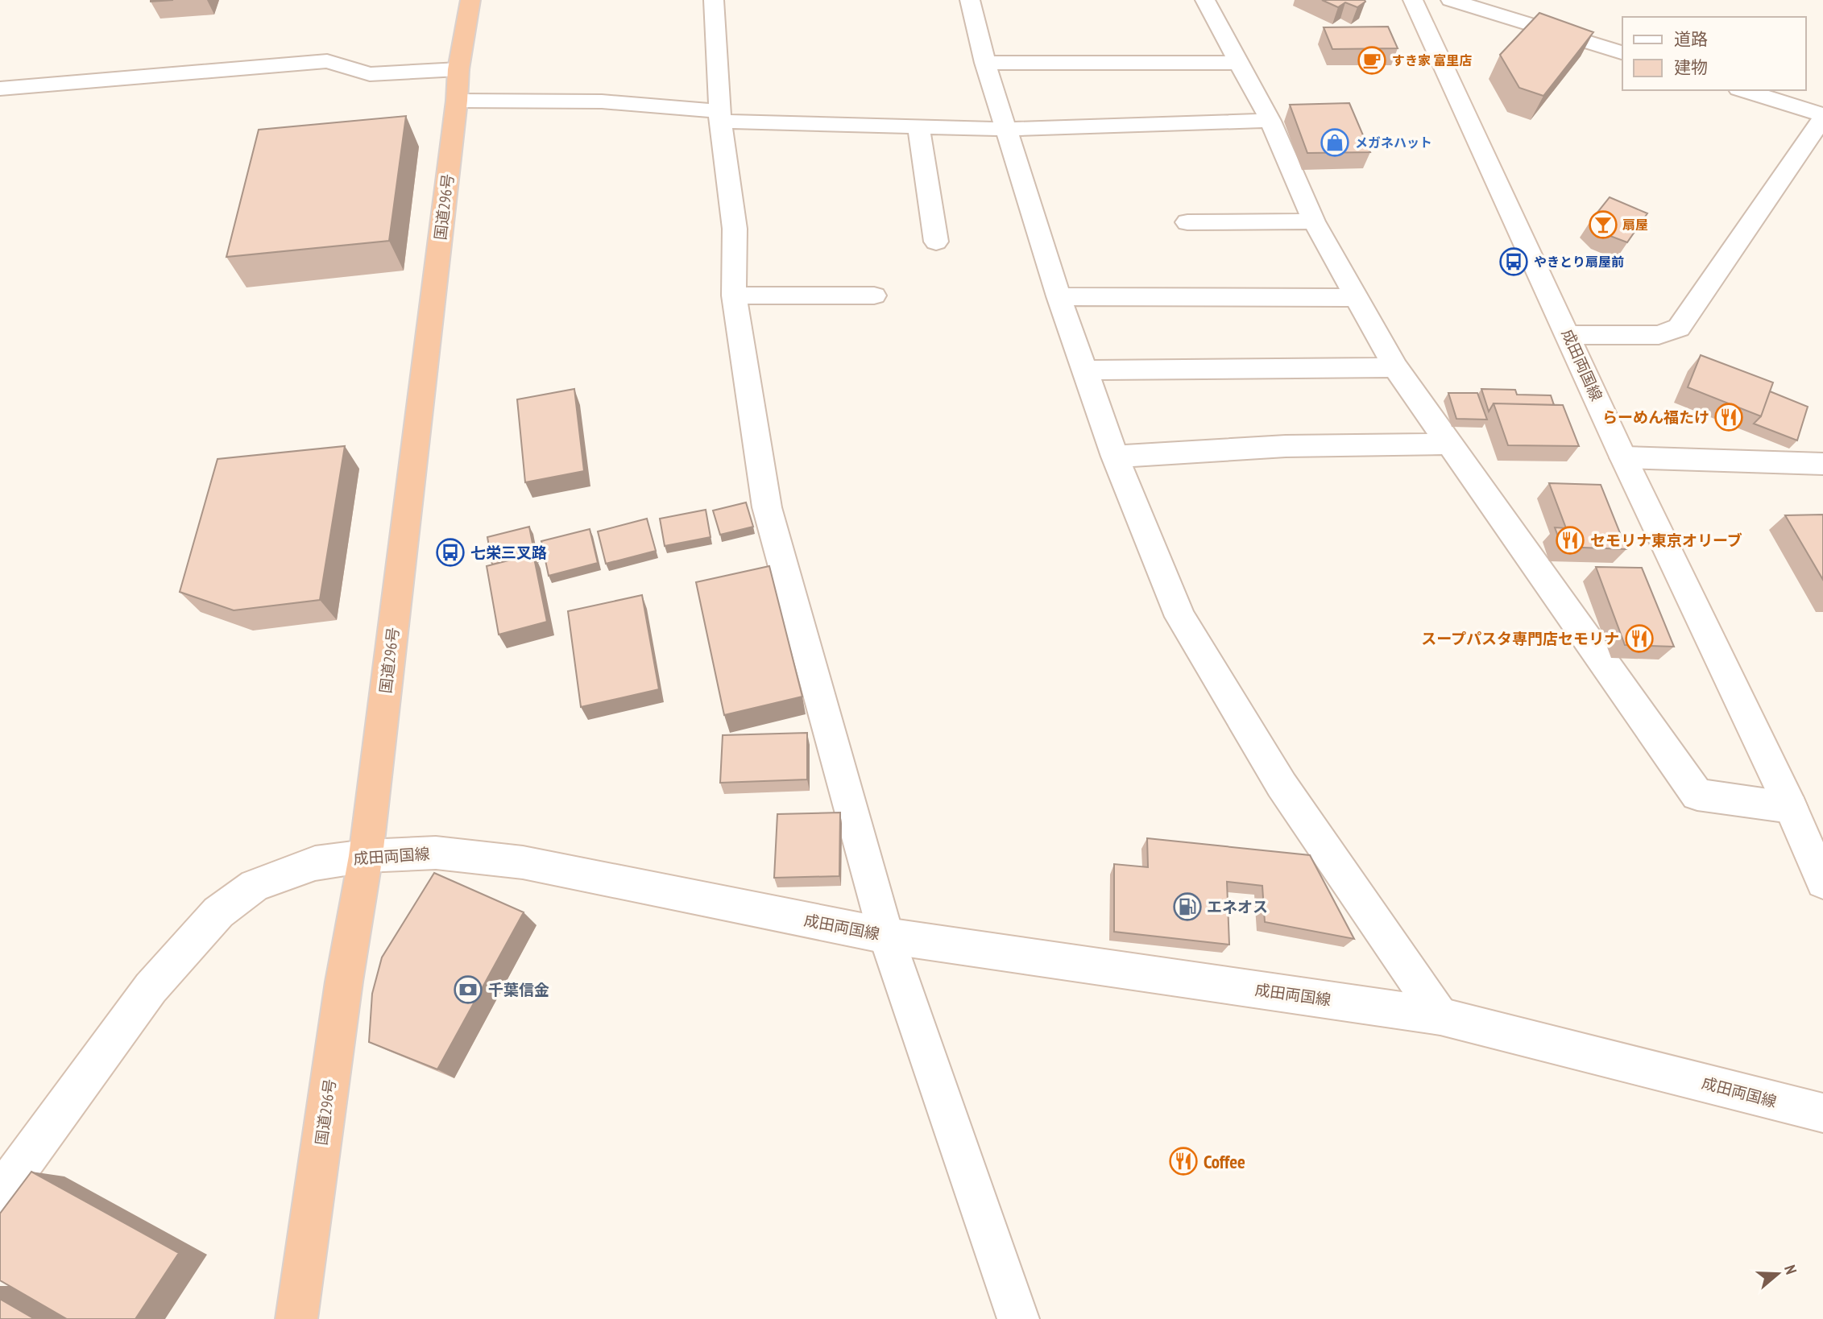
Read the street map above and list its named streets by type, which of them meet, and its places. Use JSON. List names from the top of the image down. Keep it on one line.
{"streets":{"highway":["国道296号"],"street":["成田両国線"]},"crossings":[["国道296号","成田両国線"]],"places":{"cafe":["すき家 富里店"],"shop":["メガネハット"],"bar":["扇屋"],"bus stop":["やきとり扇屋前","七栄三叉路"],"restaurant":["らーめん福たけ","セモリナ東京オリーブ","スープパスタ専門店セモリナ","Coffee"],"fuel station":["エネオス"],"bank":["千葉信金"]},"legend":["道路","建物"],"north":"right"}
